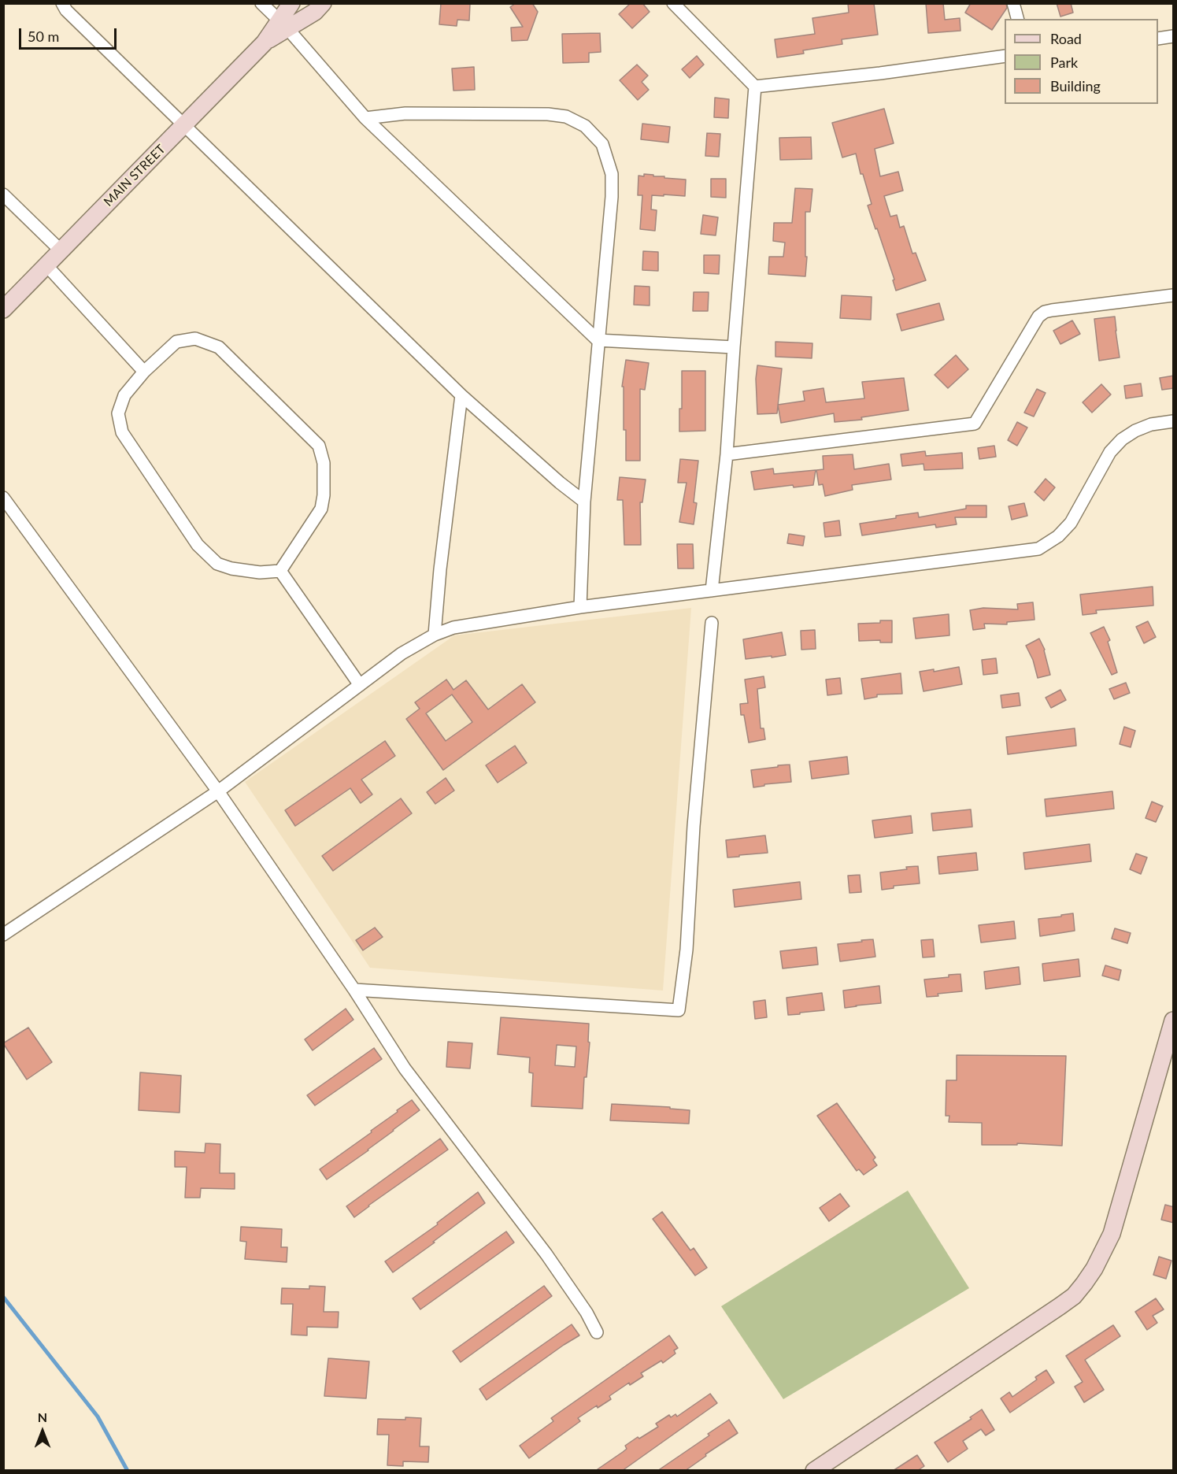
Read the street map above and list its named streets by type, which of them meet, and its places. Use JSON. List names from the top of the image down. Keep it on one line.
{"streets":{"street":["MAIN STREET"]},"legend":["Road","Park","Building"],"scale_bar":"50 m","north":"top"}
